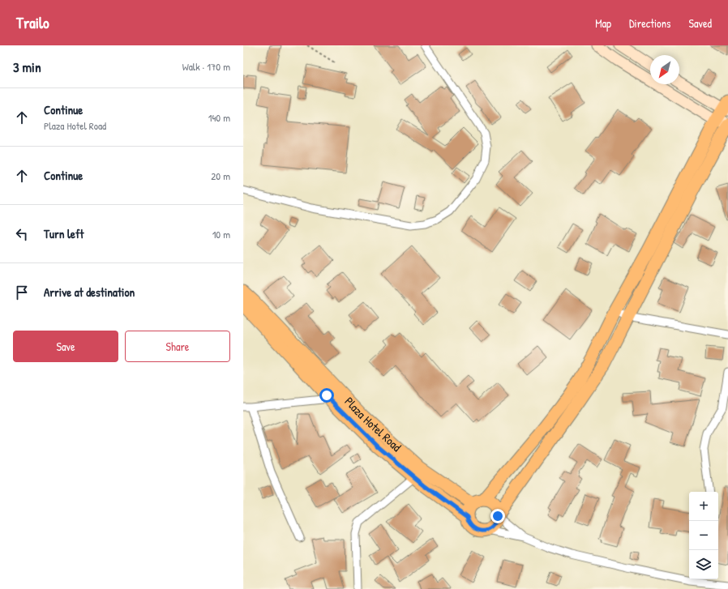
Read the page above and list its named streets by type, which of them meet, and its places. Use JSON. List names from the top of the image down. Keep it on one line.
{"streets":{"main road":["Plaza Hotel Road"]},"north":"bottom left","page":{"header":"Trailo","nav":["Map","Directions","Saved"],"heading":["3 min","Walk · 170 m"],"list":[["Continue","Plaza Hotel Road","140 m"],["Continue","20 m"],["Turn left","10 m"],"Arrive at destination"],"buttons":["Save","Share"],"map_buttons":["+","−"]}}
